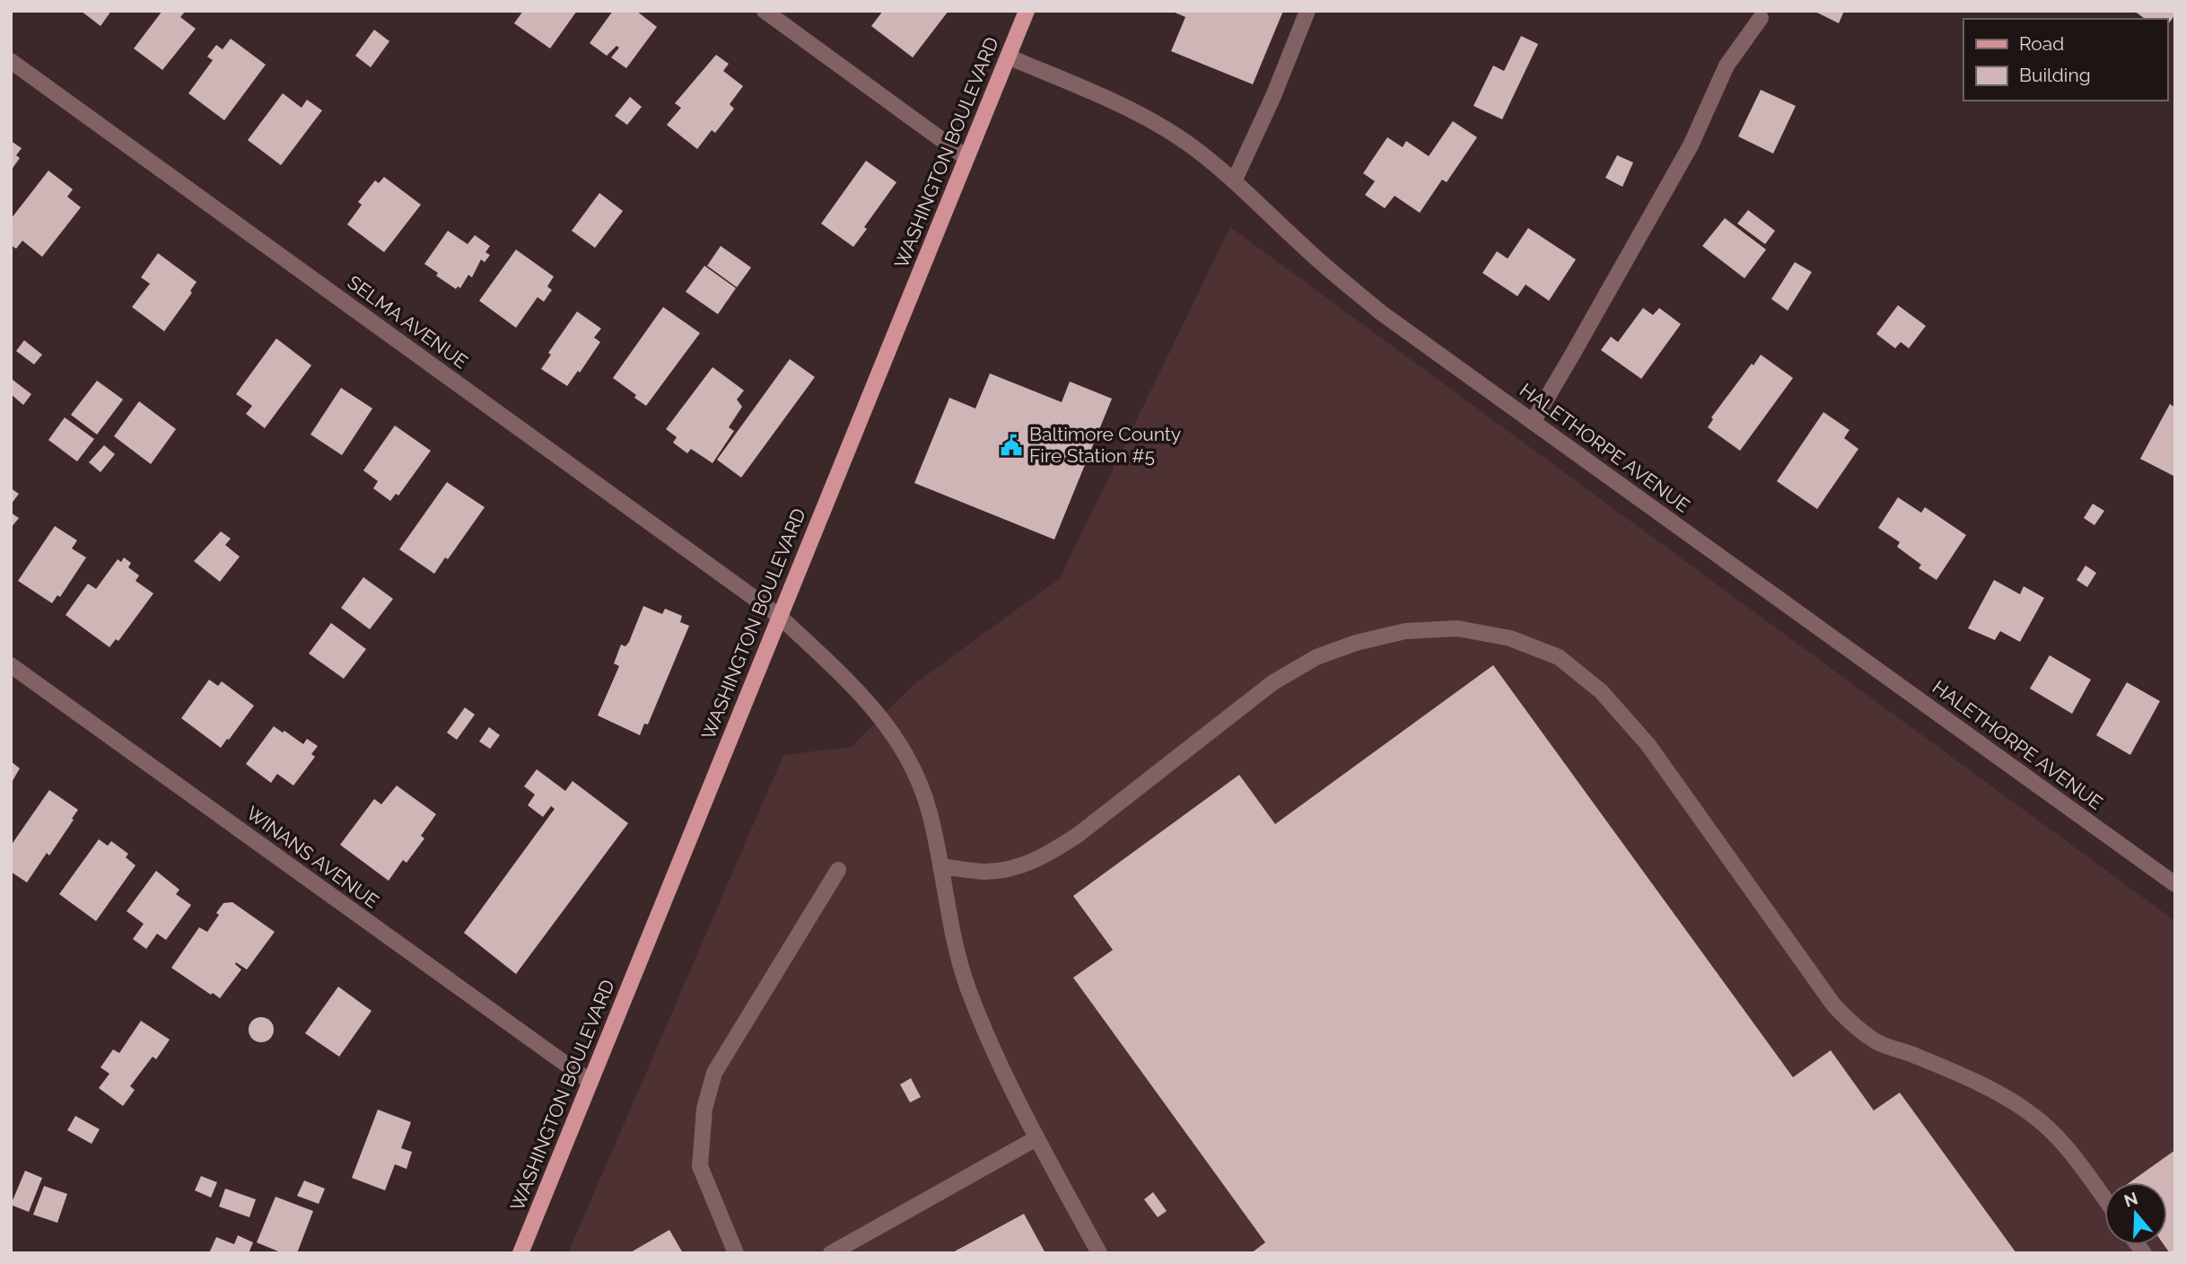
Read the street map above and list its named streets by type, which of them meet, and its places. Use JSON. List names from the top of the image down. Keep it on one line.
{"streets":{"main road":["WASHINGTON BOULEVARD"],"street":["SELMA AVENUE","HALETHORPE AVENUE","WINANS AVENUE"]},"crossings":[["WASHINGTON BOULEVARD","SELMA AVENUE"],["WASHINGTON BOULEVARD","HALETHORPE AVENUE"],["WASHINGTON BOULEVARD","WINANS AVENUE"]],"places":{"public building":["Baltimore County Fire Station #5"]},"legend":["Road","Building"],"north":"top"}
